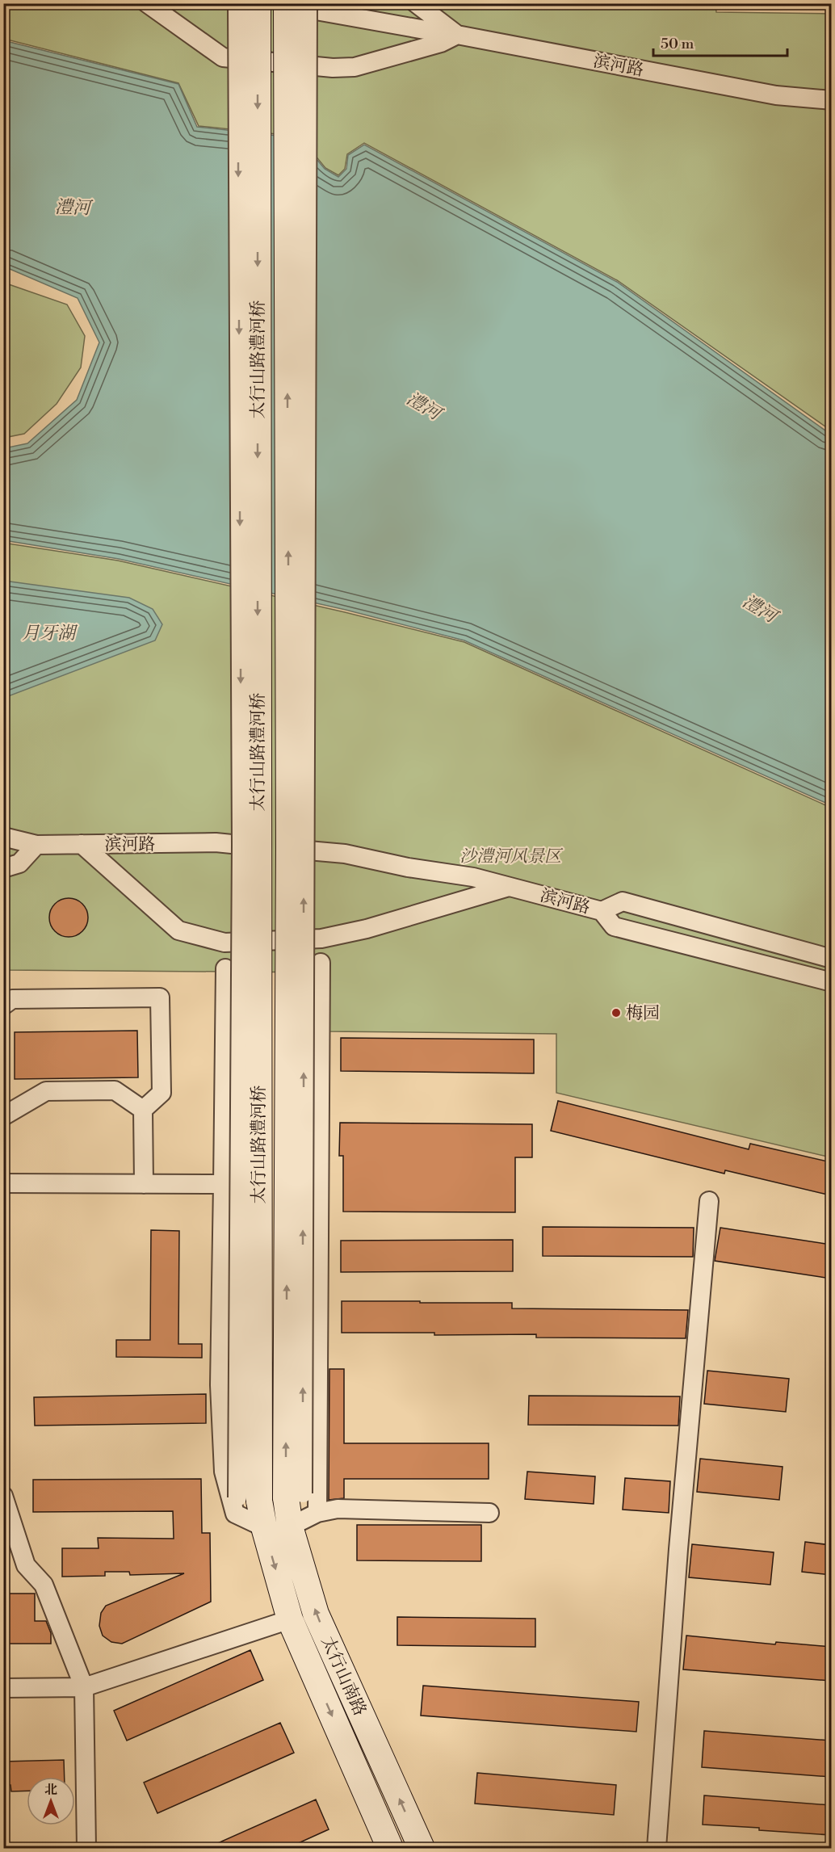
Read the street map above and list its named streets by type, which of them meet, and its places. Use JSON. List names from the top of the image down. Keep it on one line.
{"streets":{"main road":["太行山路澧河桥","太行山南路"],"street":["滨河路"]},"crossings":[["滨河路","太行山路澧河桥"],["太行山路澧河桥","太行山南路"]],"water":["澧河","月牙湖"],"parks":["沙澧河风景区"],"places":["梅园"],"scale_bar":"50 m","north":"top"}
